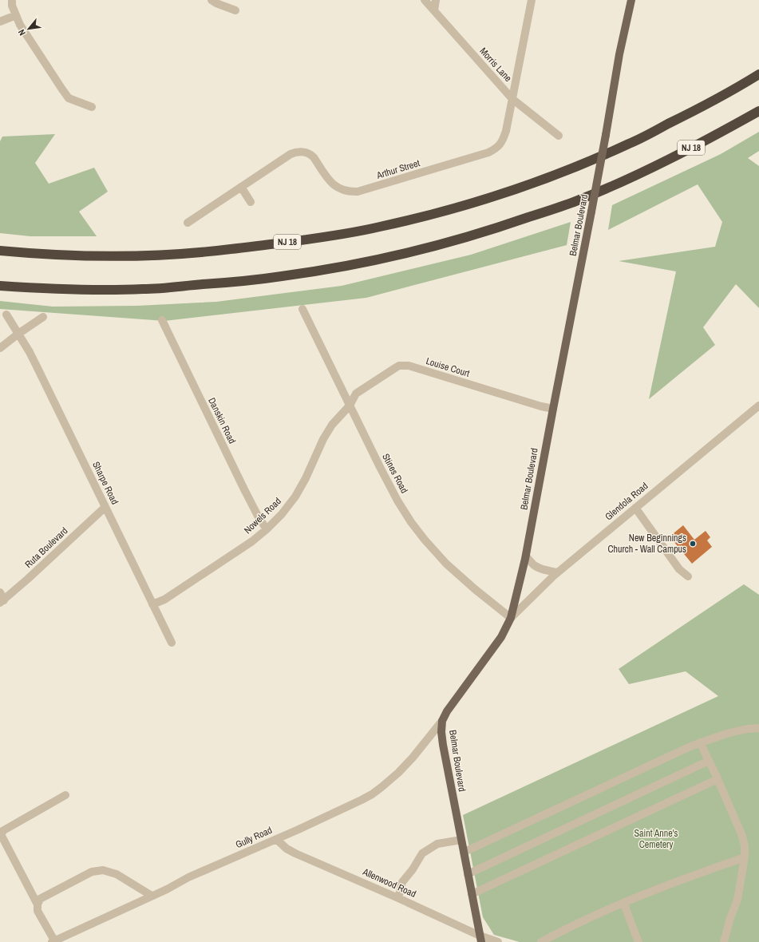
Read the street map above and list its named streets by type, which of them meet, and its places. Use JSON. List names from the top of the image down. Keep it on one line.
{"streets":{"highway":["NJ 18"],"main road":["Belmar Boulevard"],"street":["Morris Lane","Arthur Street","Louise Court","Danskin Road","Stines Road","Sharpe Road","Glendola Road","Nowels Road","Ruta Boulevard","Gully Road","Allenwood Road"]},"crossings":[["Morris Lane","Arthur Street"],["Belmar Boulevard","Louise Court"],["Belmar Boulevard","Stines Road"],["Belmar Boulevard","Glendola Road"],["Belmar Boulevard","Gully Road"],["Belmar Boulevard","Allenwood Road"],["Louise Court","Stines Road"],["Louise Court","Nowels Road"],["Danskin Road","Nowels Road"],["Stines Road","Glendola Road"],["Stines Road","Nowels Road"],["Sharpe Road","Nowels Road"],["Sharpe Road","Ruta Boulevard"],["Gully Road","Allenwood Road"]],"parks":["Saint Anne's Cemetery"],"places":["New Beginnings Church - Wall Campus"],"north":"bottom left"}
